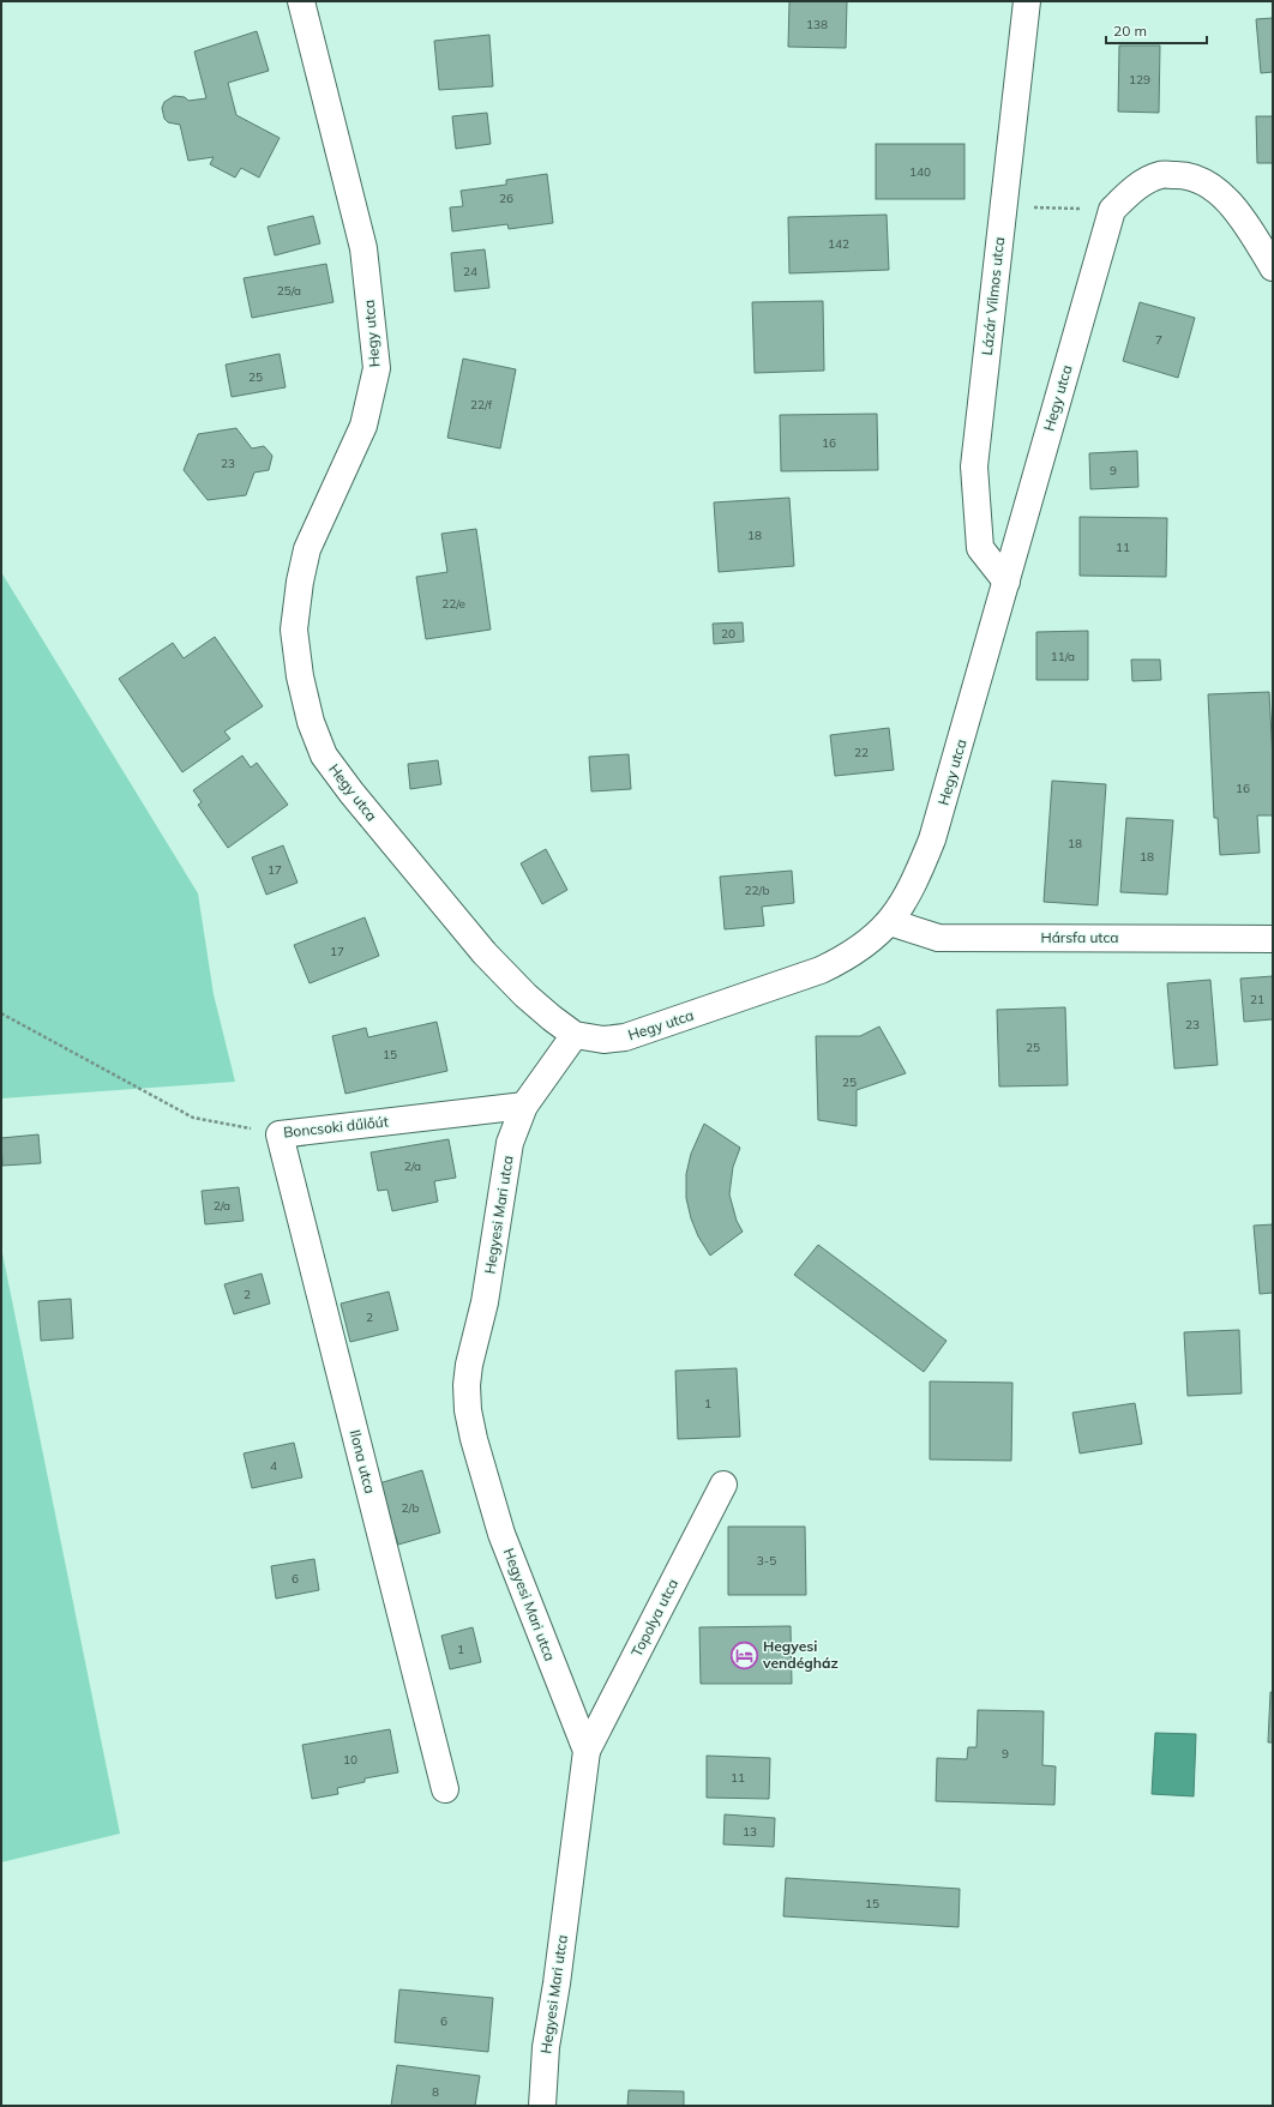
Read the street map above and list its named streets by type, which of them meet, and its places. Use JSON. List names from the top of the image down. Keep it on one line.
{"streets":{"street":["Lázár Vilmos utca","Hegy utca","Hársfa utca","Boncsoki dűlőút","Hegyesi Mari utca","Ilona utca","Topolya utca"]},"crossings":[["Lázár Vilmos utca","Hegy utca"],["Hegy utca","Hársfa utca"],["Boncsoki dűlőút","Hegyesi Mari utca"],["Boncsoki dűlőút","Ilona utca"],["Hegyesi Mari utca","Topolya utca"]],"places":{"hotel":["Hegyesi vendégház"]},"house_numbers":["138","129","140","26","142","24","25/a","7","25","22/f","16","23","9","18","11","22/e","20","11/a","22","16","18","18","17","22/b","17","21","23","25","15","25","2/a","2/a","2","2","1","4","2/b","3-5","6","1","9","10","11","13","15","6","8"],"scale_bar":"20 m"}
